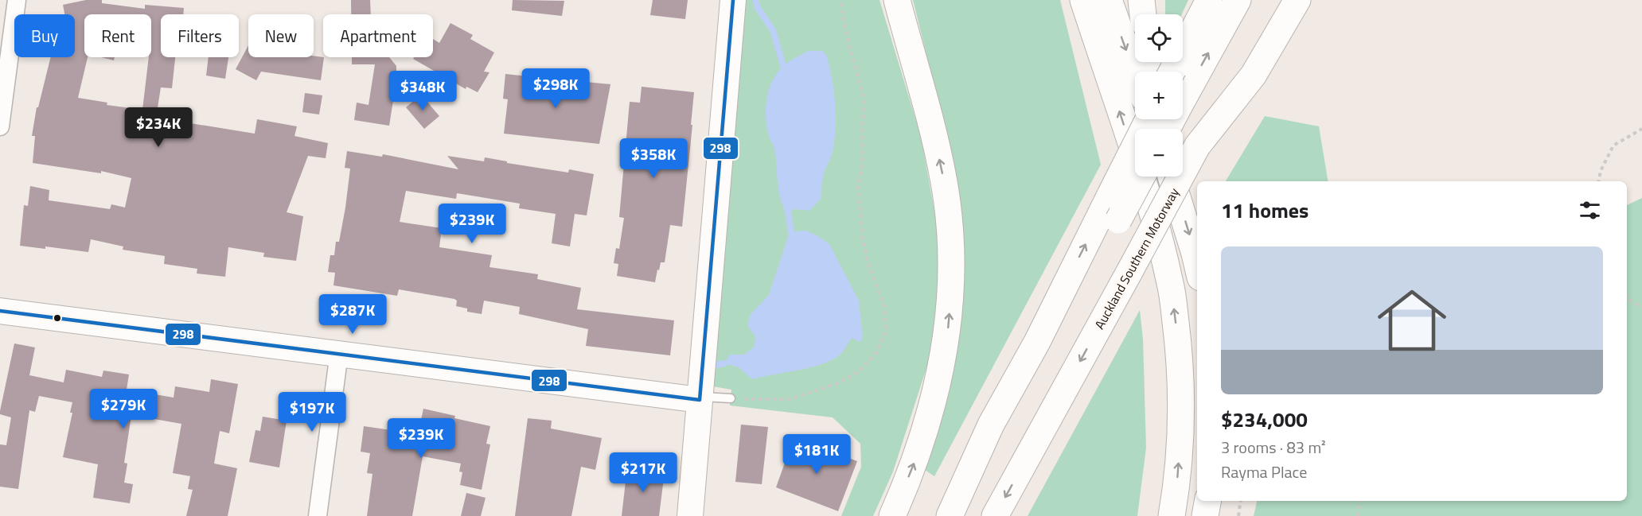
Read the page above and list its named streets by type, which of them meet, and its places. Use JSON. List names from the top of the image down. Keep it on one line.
{"streets":{"main road":["Auckland Southern Motorway"]},"lines":["transit line 298"],"page":{"map_buttons":["+","−"],"chip":["Buy","Rent","Filters","New","Apartment"],"price":["$298K","$348K","$234K","$358K","$239K","$287K","$279K","$197K","$239K","$181K","$217K"],"heading":"11 homes","list":[{"name":"$234,000","note":"3 rooms · 83 m² · Rayma Place"}]}}
